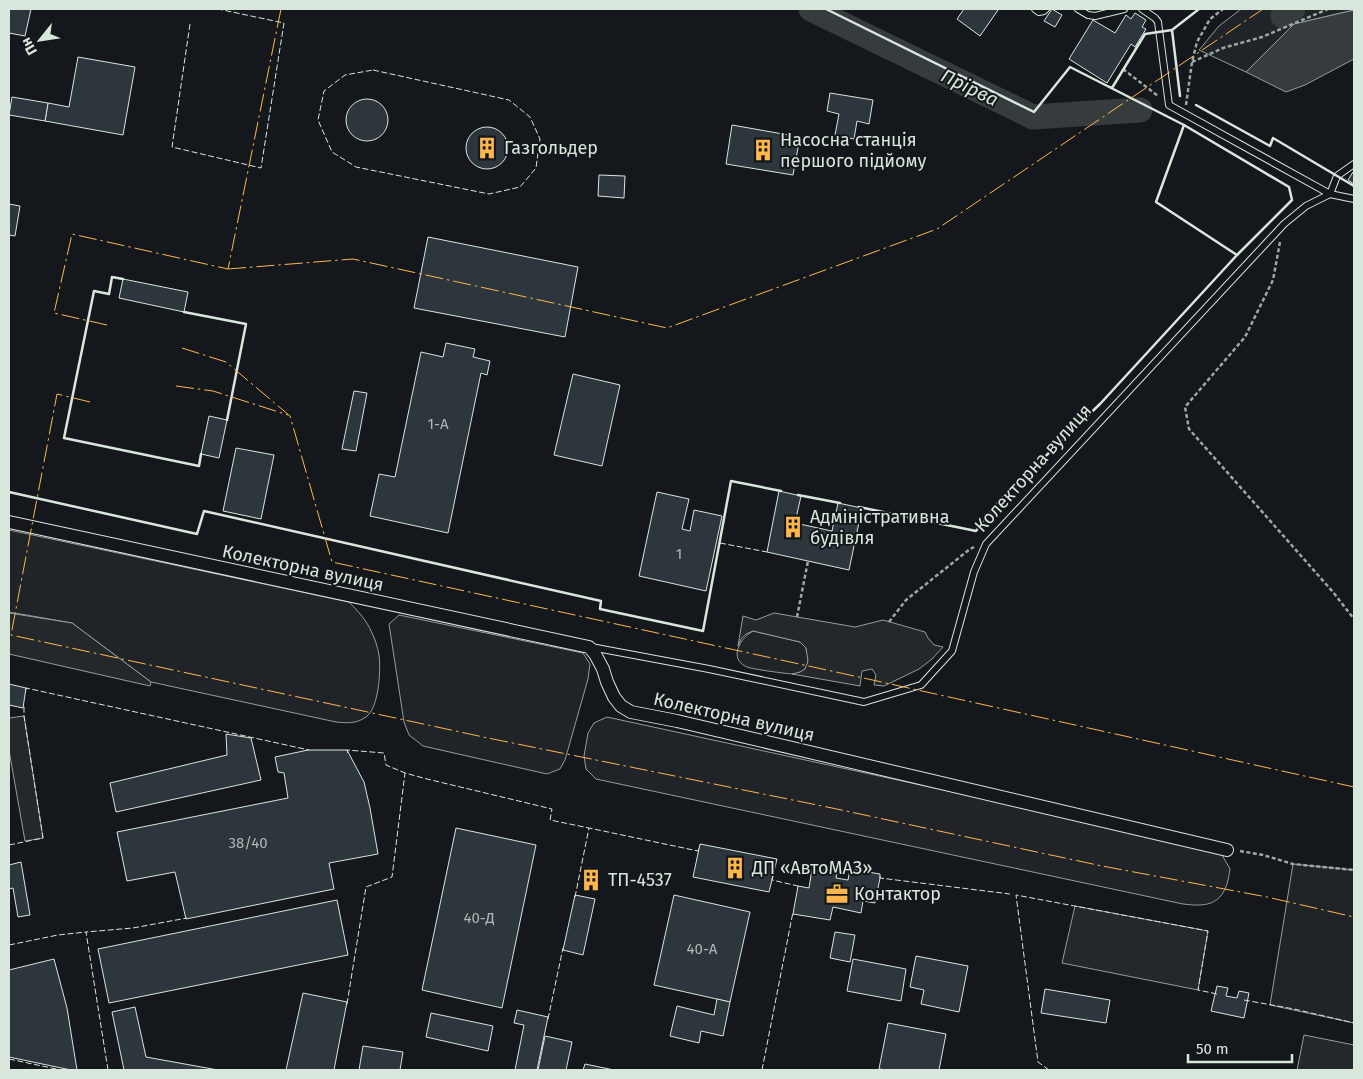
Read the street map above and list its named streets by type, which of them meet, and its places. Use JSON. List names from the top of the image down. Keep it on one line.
{"streets":{"street":["Колекторна вулиця"]},"water":["Прірва"],"places":{"building":["Газгольдер","Насосна станція першого підйому","Адміністративна будівля","ДП «АвтоМАЗ»","ТП-4537"],"office":["Контактор"]},"house_numbers":["1-А","1","38/40","40-Д","40-А"],"scale_bar":"50 m","north":"bottom left"}
